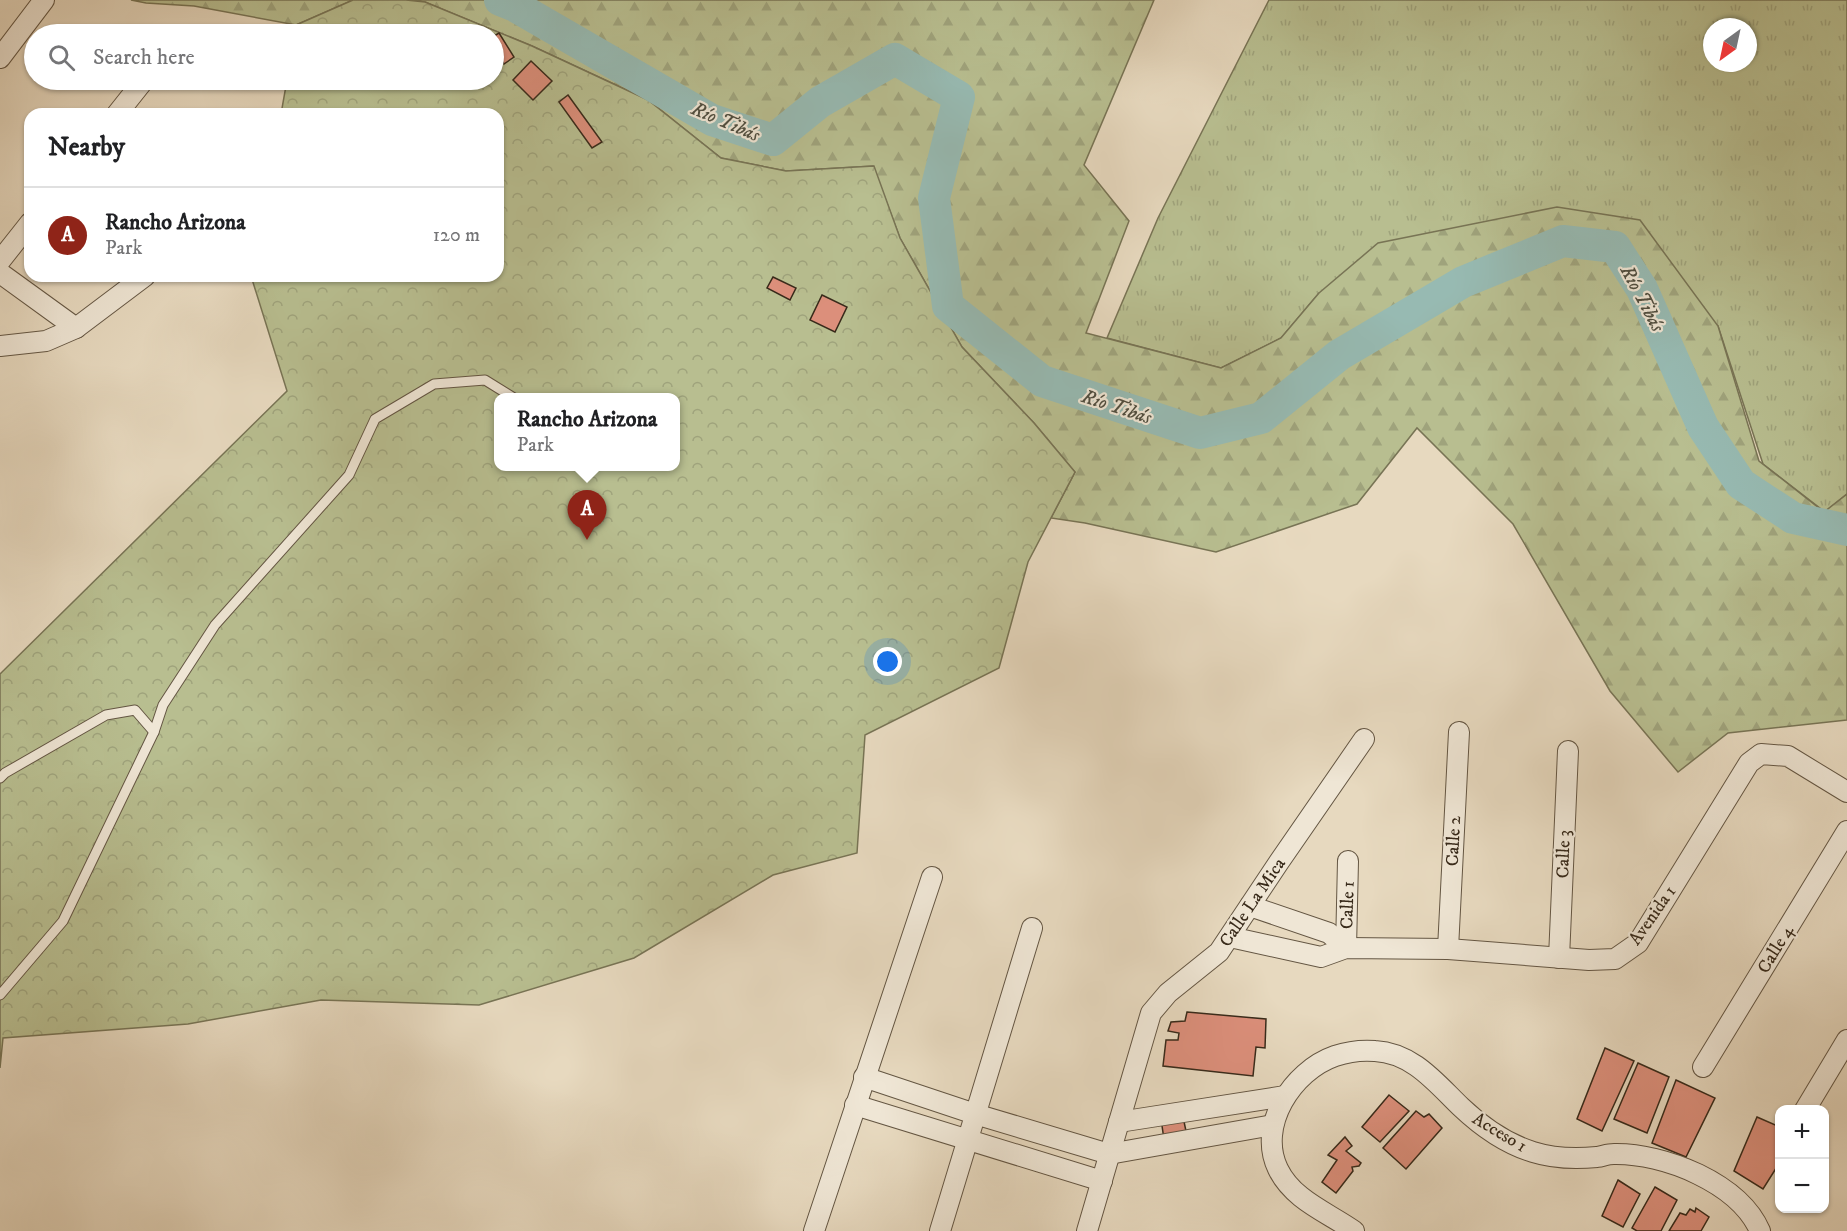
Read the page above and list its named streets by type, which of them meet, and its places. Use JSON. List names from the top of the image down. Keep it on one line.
{"streets":{"street":["Calle 2","Calle 3","Calle La Mica","Calle 1","Avenida 1","Calle 4","Acceso 1"]},"crossings":[["Calle 2","Avenida 1"],["Calle 3","Avenida 1"],["Calle La Mica","Avenida 1"],["Calle 1","Avenida 1"]],"water":["Río Tibás"],"north":"bottom left","page":{"search":"Search here","heading":"Nearby","list":[{"mark":"A","name":"Rancho Arizona","note":"Park","value":"120 m"}],"popup":["Rancho Arizona","Park"],"pins":"A","map_buttons":["+","−"]}}
